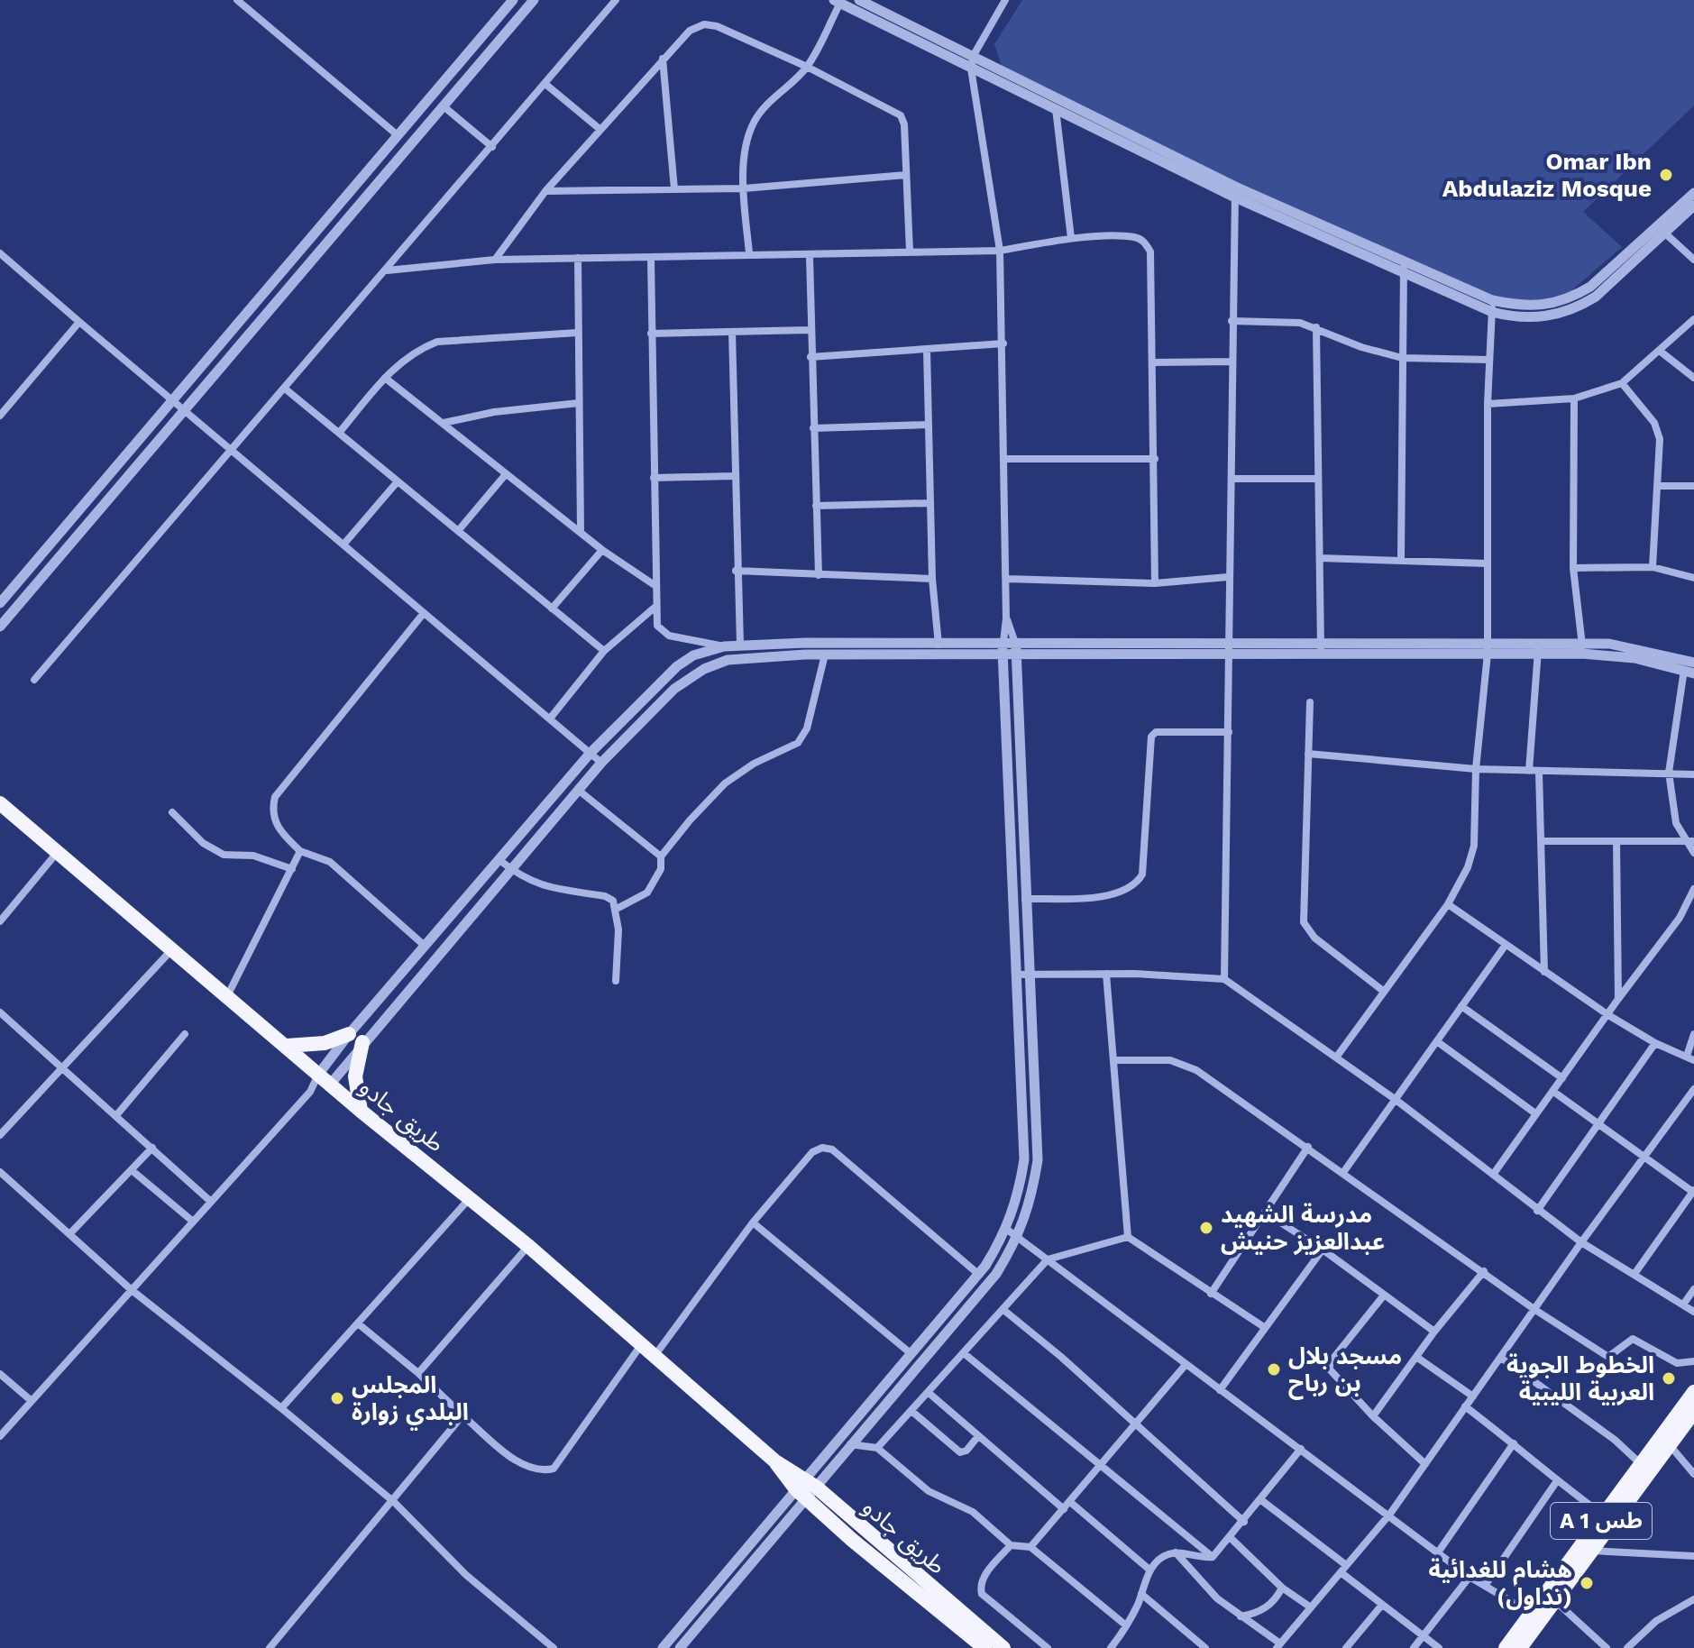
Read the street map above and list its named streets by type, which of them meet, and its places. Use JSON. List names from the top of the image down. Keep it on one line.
{"streets":{"highway":["طريق جادو","A 1 طس"]},"places":["Omar Ibn Abdulaziz Mosque","مدرسة الشهيد عبدالعزيز حنيش","مسجد بلال بن رباح","الخطوط الجوية العربية الليبية","المجلس البلدي زوارة","هشام للغدائية (تداول)"]}
